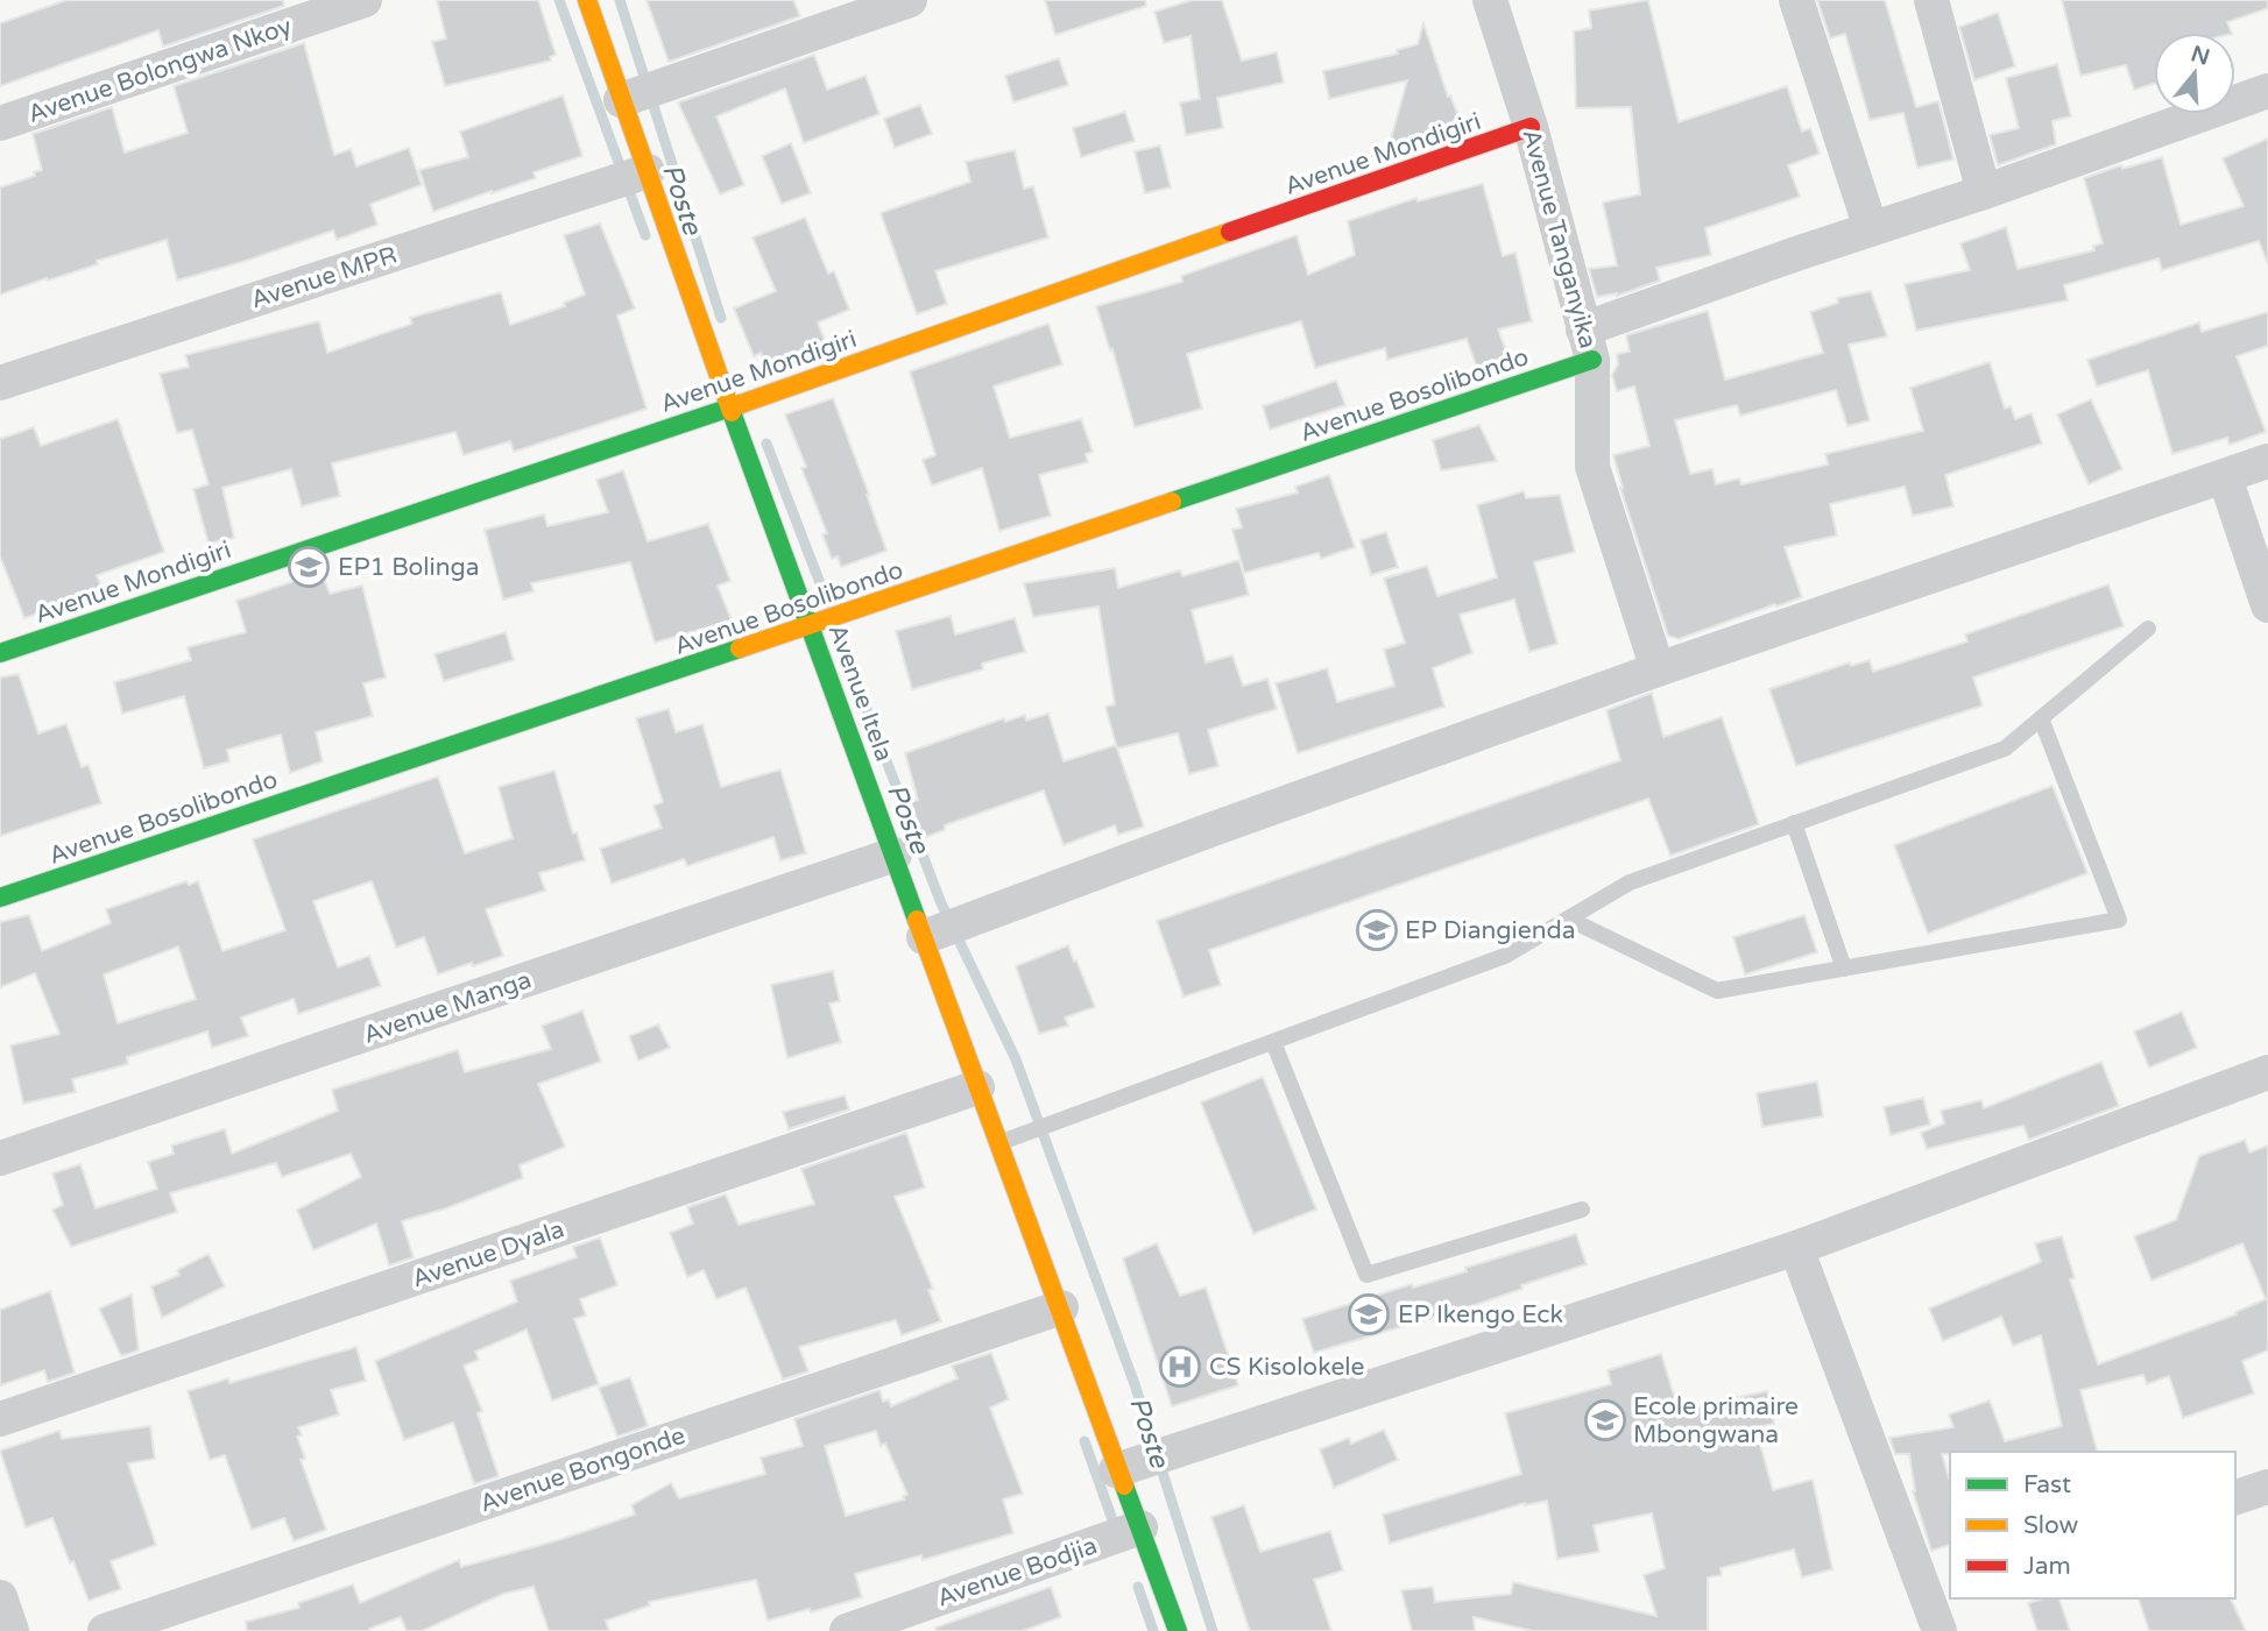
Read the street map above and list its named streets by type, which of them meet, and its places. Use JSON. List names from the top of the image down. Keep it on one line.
{"streets":{"street":["Avenue Bolongwa Nkoy","Avenue Mondigiri","Avenue Tanganyika","Avenue MPR","Avenue Bosolibondo","Avenue Itela","Avenue Manga","Avenue Dyala","Avenue Bongonde","Avenue Bodjia"]},"crossings":[["Avenue Mondigiri","Avenue Tanganyika"],["Avenue Mondigiri","Avenue Itela"],["Avenue Tanganyika","Avenue Bosolibondo"],["Avenue MPR","Avenue Itela"],["Avenue Bosolibondo","Avenue Itela"],["Avenue Itela","Avenue Manga"],["Avenue Itela","Avenue Dyala"],["Avenue Itela","Avenue Bongonde"],["Avenue Itela","Avenue Bodjia"]],"water":["Poste"],"places":{"school or university":["EP1 Bolinga","EP Diangienda","EP Ikengo Eck","Ecole primaire Mbongwana"],"hospital":["CS Kisolokele"]},"legend":["Fast","Slow","Jam"],"north":"top"}
